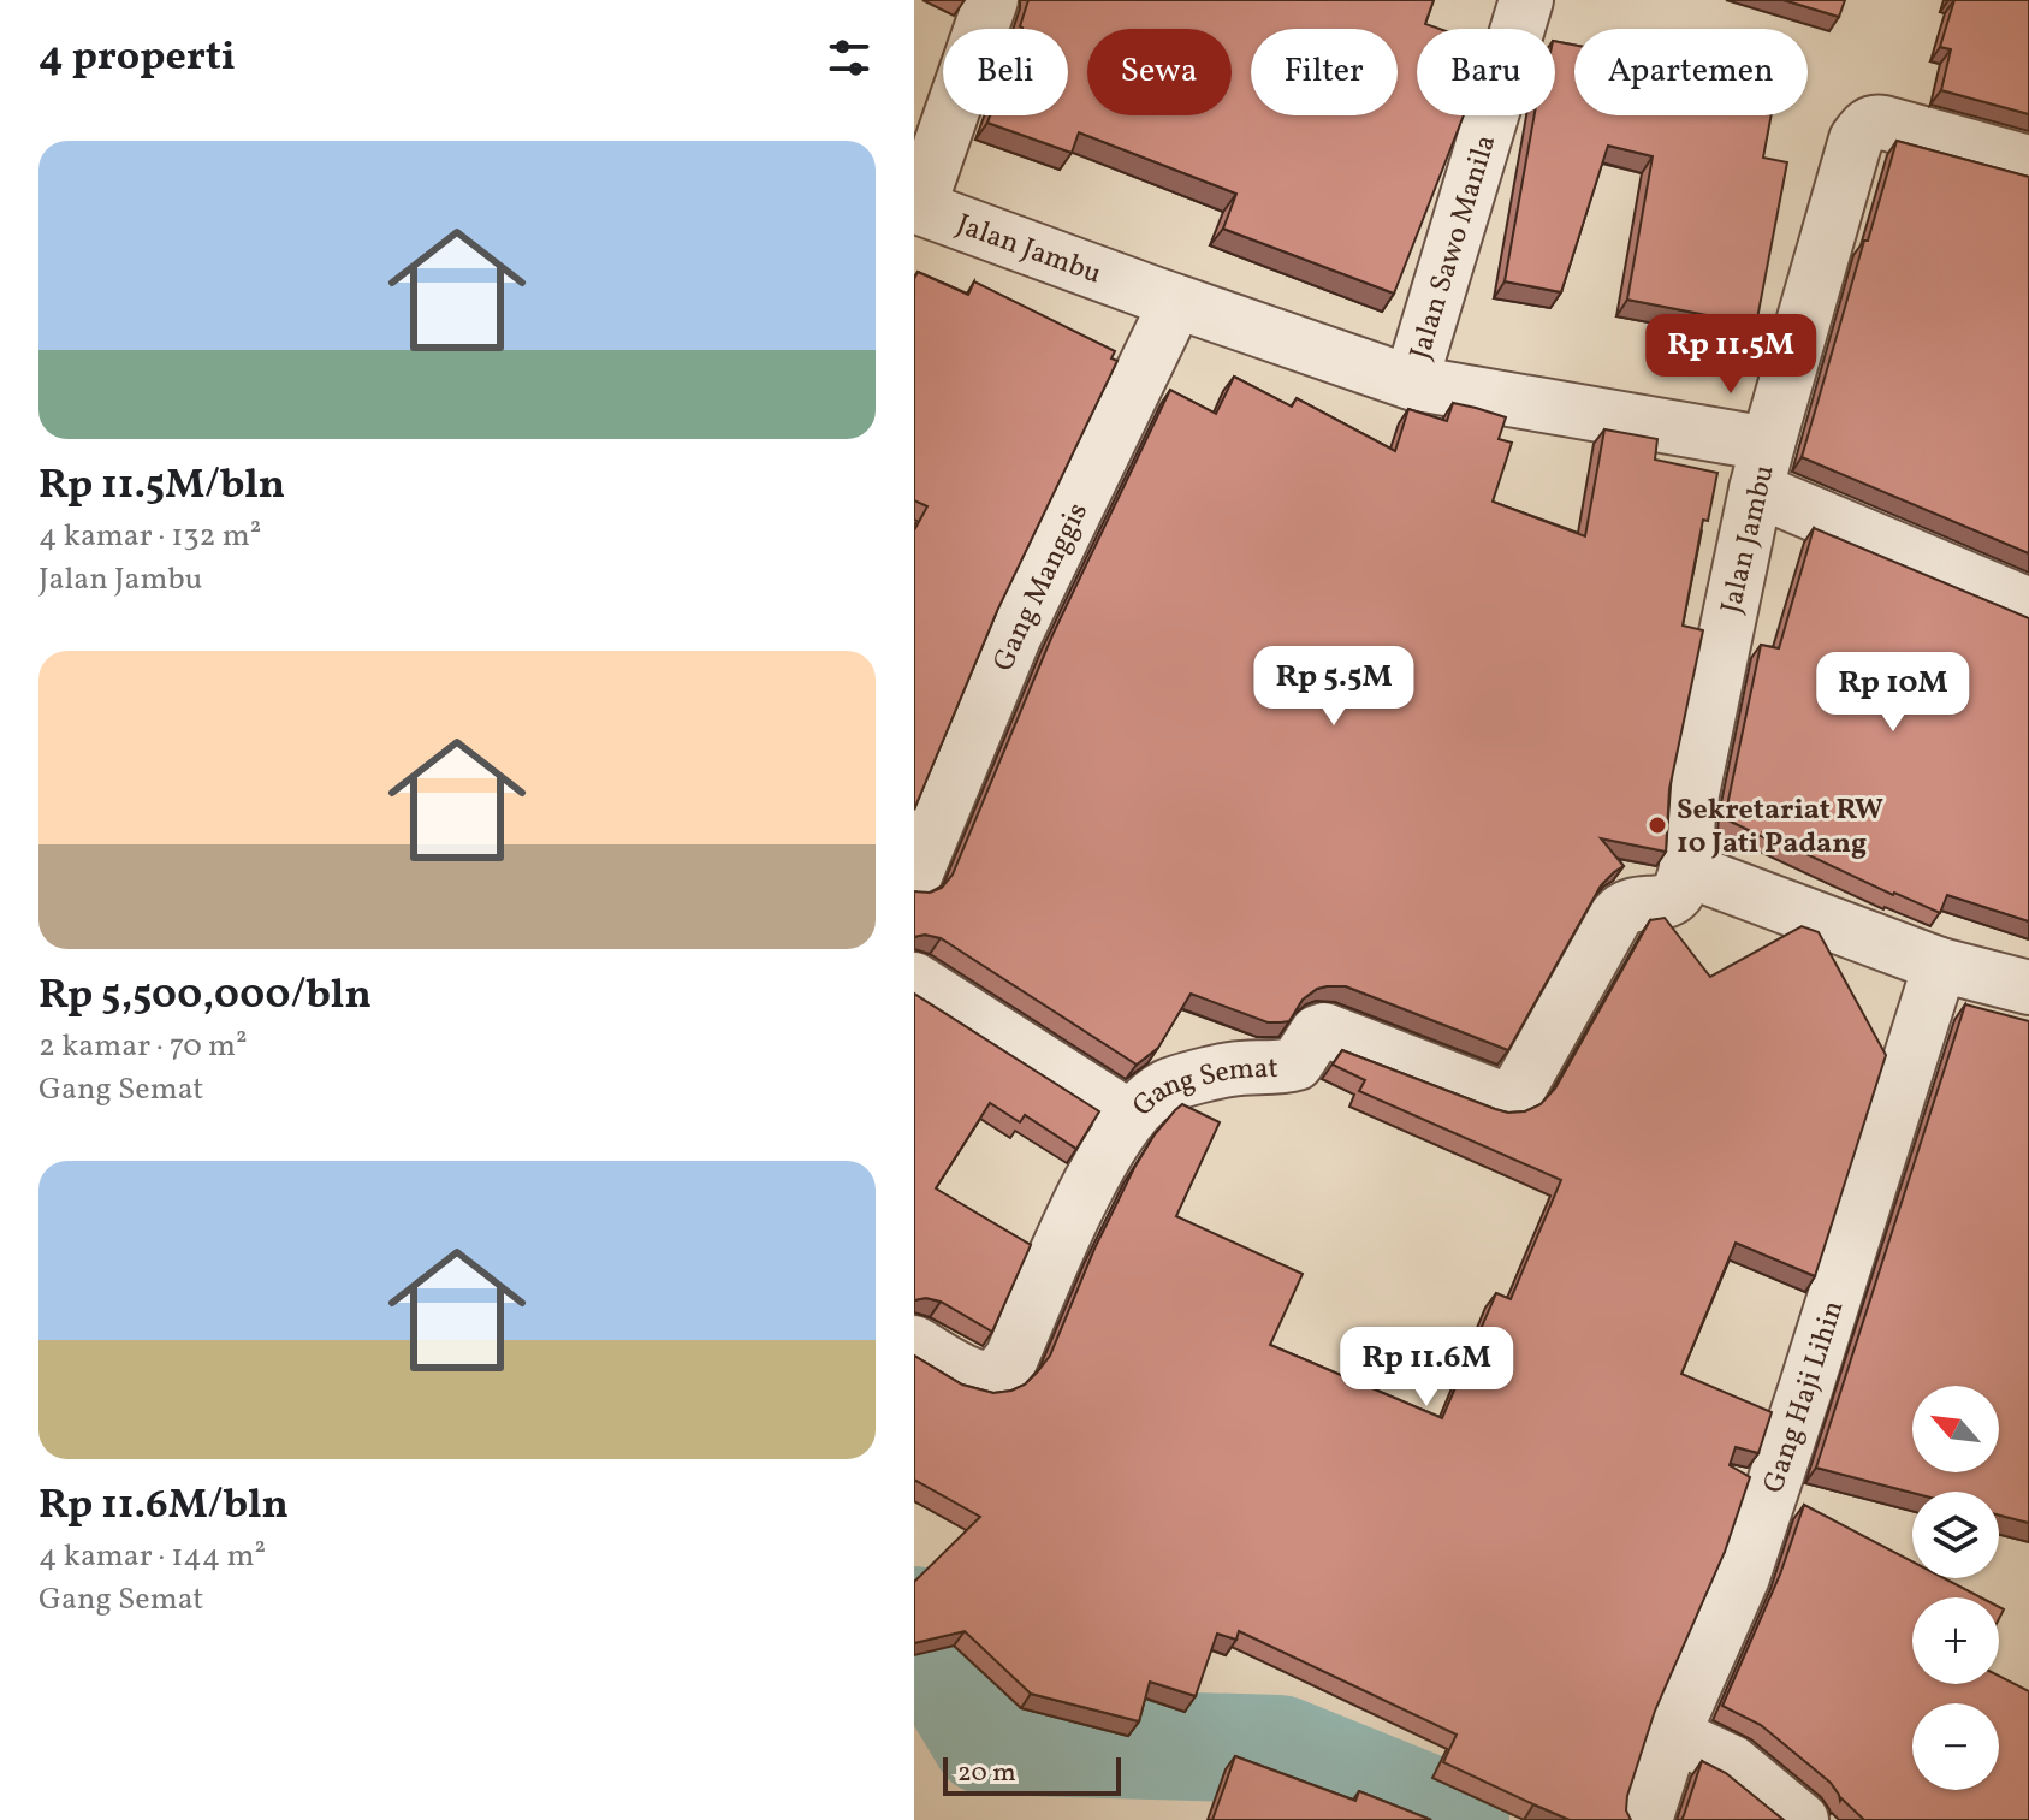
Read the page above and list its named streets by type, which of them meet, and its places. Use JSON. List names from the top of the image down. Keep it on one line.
{"streets":{"street":["Jalan Sawo Manila","Jalan Jambu","Gang Manggis","Gang Semat","Gang Haji Lihin"]},"crossings":[["Jalan Sawo Manila","Jalan Jambu"],["Jalan Jambu","Gang Manggis"],["Jalan Jambu","Gang Semat"]],"places":["Sekretariat RW 10 Jati Padang"],"scale_bar":"20 m","north":"top left","page":{"heading":"4 properti","chip":["Beli","Sewa","Filter","Baru","Apartemen"],"list":[{"name":"Rp 11.5M/bln","note":"4 kamar · 132 m² · Jalan Jambu"},{"name":"Rp 5,500,000/bln","note":"2 kamar · 70 m² · Gang Semat"},{"name":"Rp 11.6M/bln","note":"4 kamar · 144 m² · Gang Semat"}],"price":["Rp 11.5M","Rp 5.5M","Rp 10M","Rp 11.6M"],"map_buttons":["+","−"],"scale":"20 m"}}
